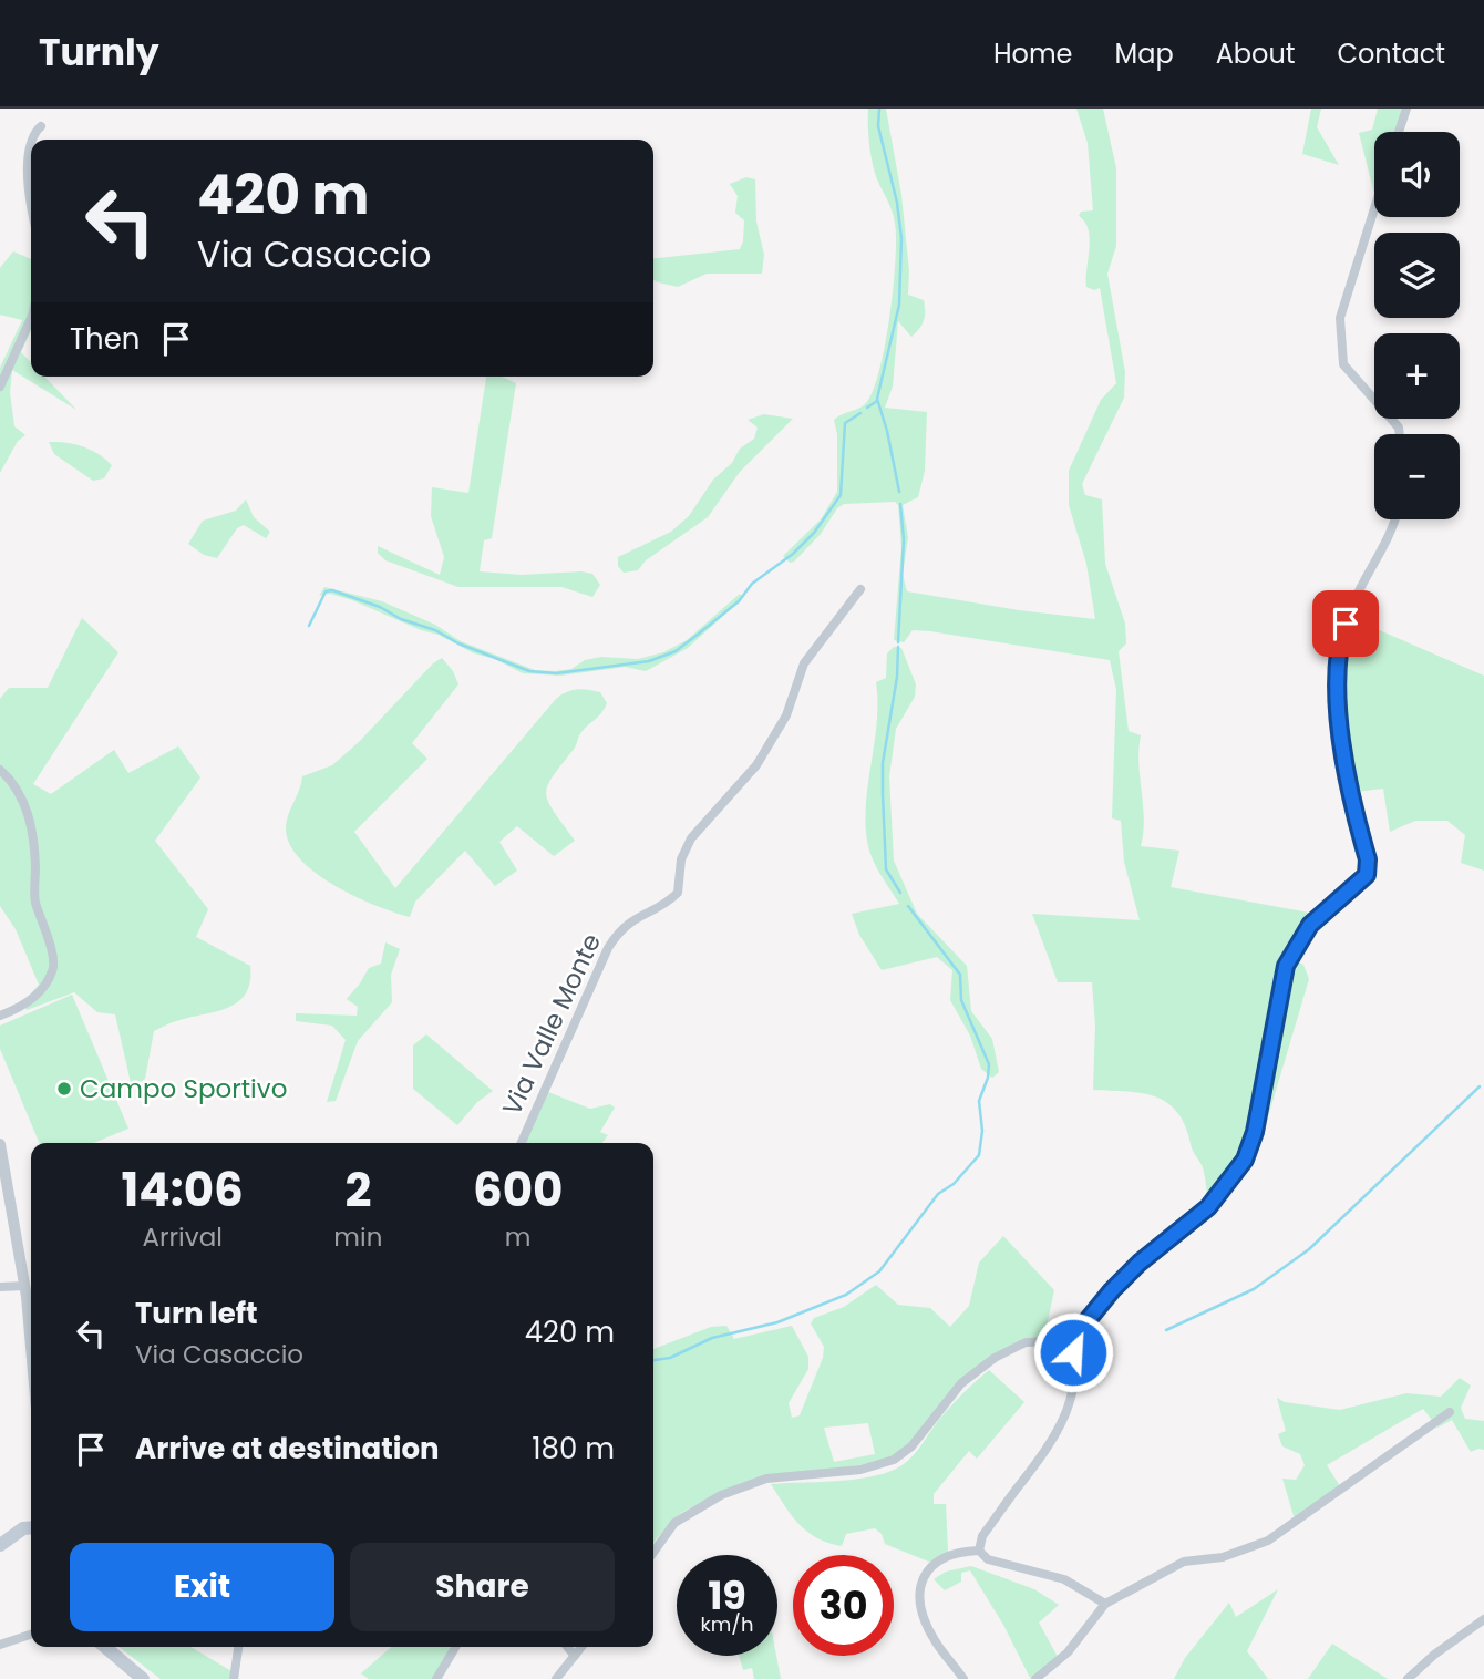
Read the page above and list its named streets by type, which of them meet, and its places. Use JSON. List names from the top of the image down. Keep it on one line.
{"streets":{"street":["Via Valle Monte"]},"places":["Campo Sportivo"],"page":{"header":"Turnly","nav":["Home","Map","About","Contact"],"map_buttons":["+","−"],"turn":["420 m","Via Casaccio"],"then":"Then","eta":["14:06","Arrival","2","min","600","m"],"list":[{"name":"Turn left","note":"Via Casaccio","value":"420 m"},{"name":"Arrive at destination","value":"180 m"}],"buttons":["Exit","Share"],"speed":"19 km/h","limit":"30"}}
